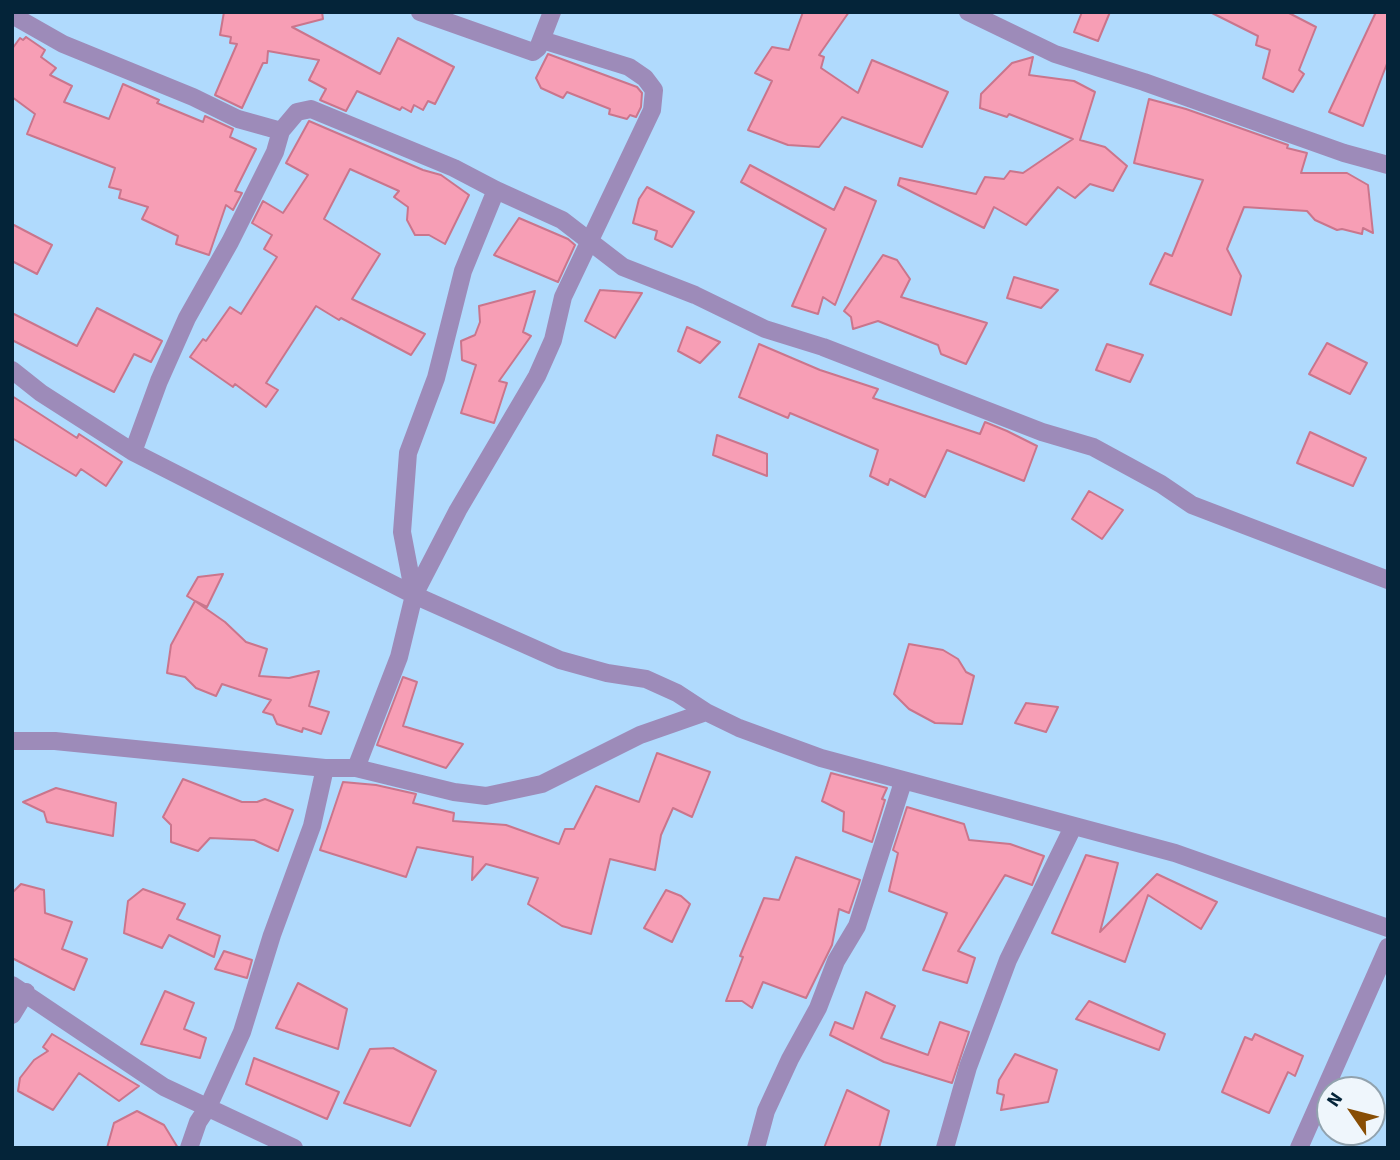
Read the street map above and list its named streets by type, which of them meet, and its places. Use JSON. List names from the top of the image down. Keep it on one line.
{"north":"top left"}
